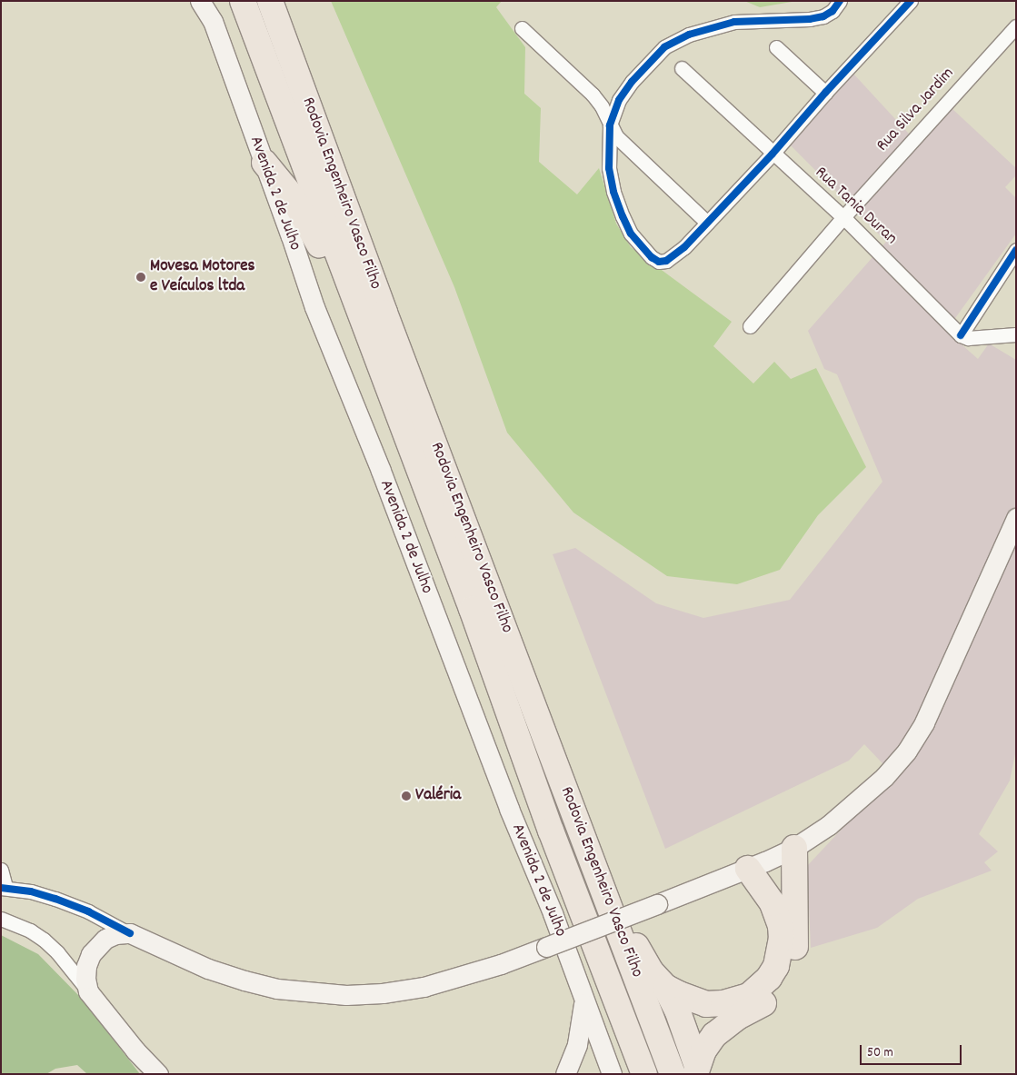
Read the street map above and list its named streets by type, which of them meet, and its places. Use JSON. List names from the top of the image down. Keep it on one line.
{"streets":{"highway":["Rodovia Engenheiro Vasco Filho"],"main road":["Avenida 2 de Julho"],"street":["Rua Silva Jardim","Rua Tania Duran"]},"crossings":[["Rua Silva Jardim","Rua Tania Duran"]],"places":["Movesa Motores e Veículos ltda","Valéria"],"scale_bar":"50 m"}
